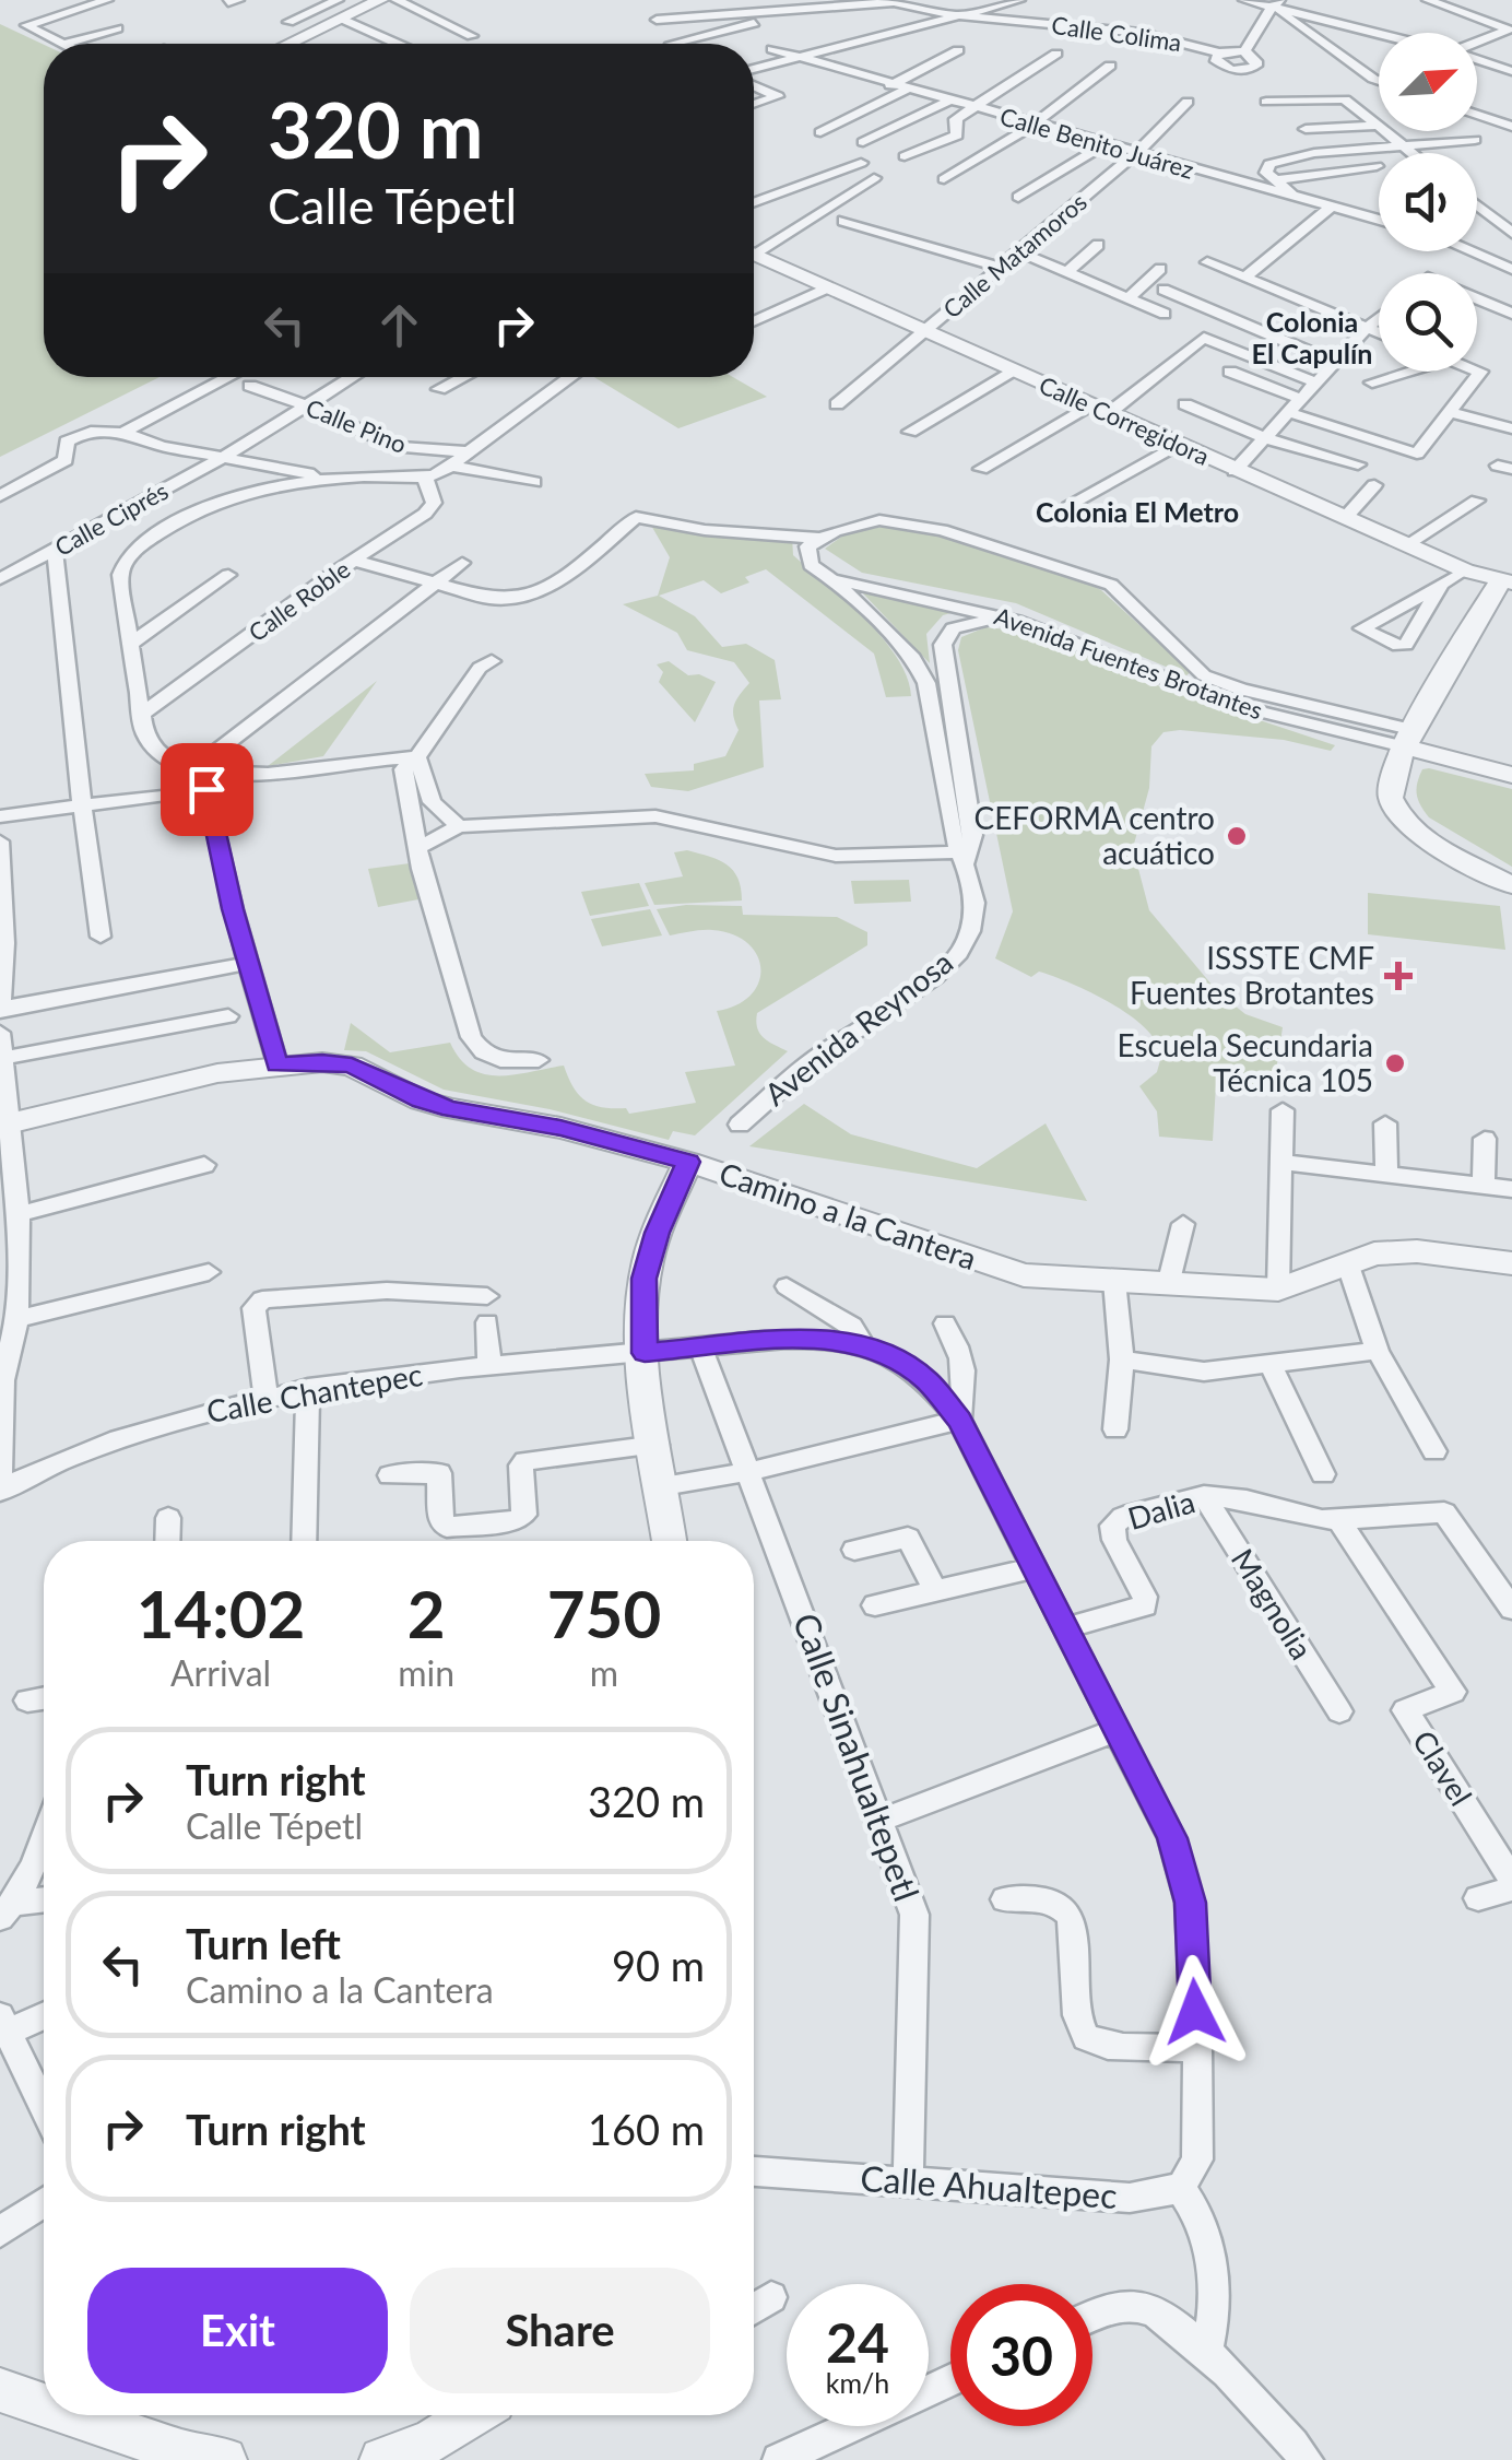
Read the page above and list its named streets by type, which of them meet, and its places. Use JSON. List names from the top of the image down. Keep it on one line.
{"streets":{"street":["Calle Colima","Calle Benito Juárez","Calle Matamoros","Calle Corregidora","Calle Pino","Calle Ciprés","Calle Roble","Avenida Fuentes Brotantes","Avenida Reynosa","Camino a la Cantera","Calle Chantepec","Dalia","Magnolia","Calle Sinahualtepetl","Clavel","Calle Ahualtepec"]},"crossings":[["Calle Benito Juárez","Calle Matamoros"],["Calle Matamoros","Calle Corregidora"],["Calle Pino","Calle Ciprés"],["Avenida Fuentes Brotantes","Avenida Reynosa"],["Dalia","Magnolia"],["Dalia","Clavel"],["Calle Sinahualtepetl","Calle Ahualtepec"]],"districts":["Colonia El Capulín","Colonia El Metro"],"places":{"other":["CEFORMA centro acuático","Escuela Secundaria Técnica 105"],"health":["ISSSTE CMF Fuentes Brotantes"]},"north":"top right","page":{"turn":["320 m","Calle Tépetl"],"eta":["14:02","Arrival","2","min","750","m"],"list":[{"name":"Turn right","note":"Calle Tépetl","value":"320 m"},{"name":"Turn left","note":"Camino a la Cantera","value":"90 m"},{"name":"Turn right","value":"160 m"}],"buttons":["Exit","Share"],"speed":"24 km/h","limit":"30"}}
